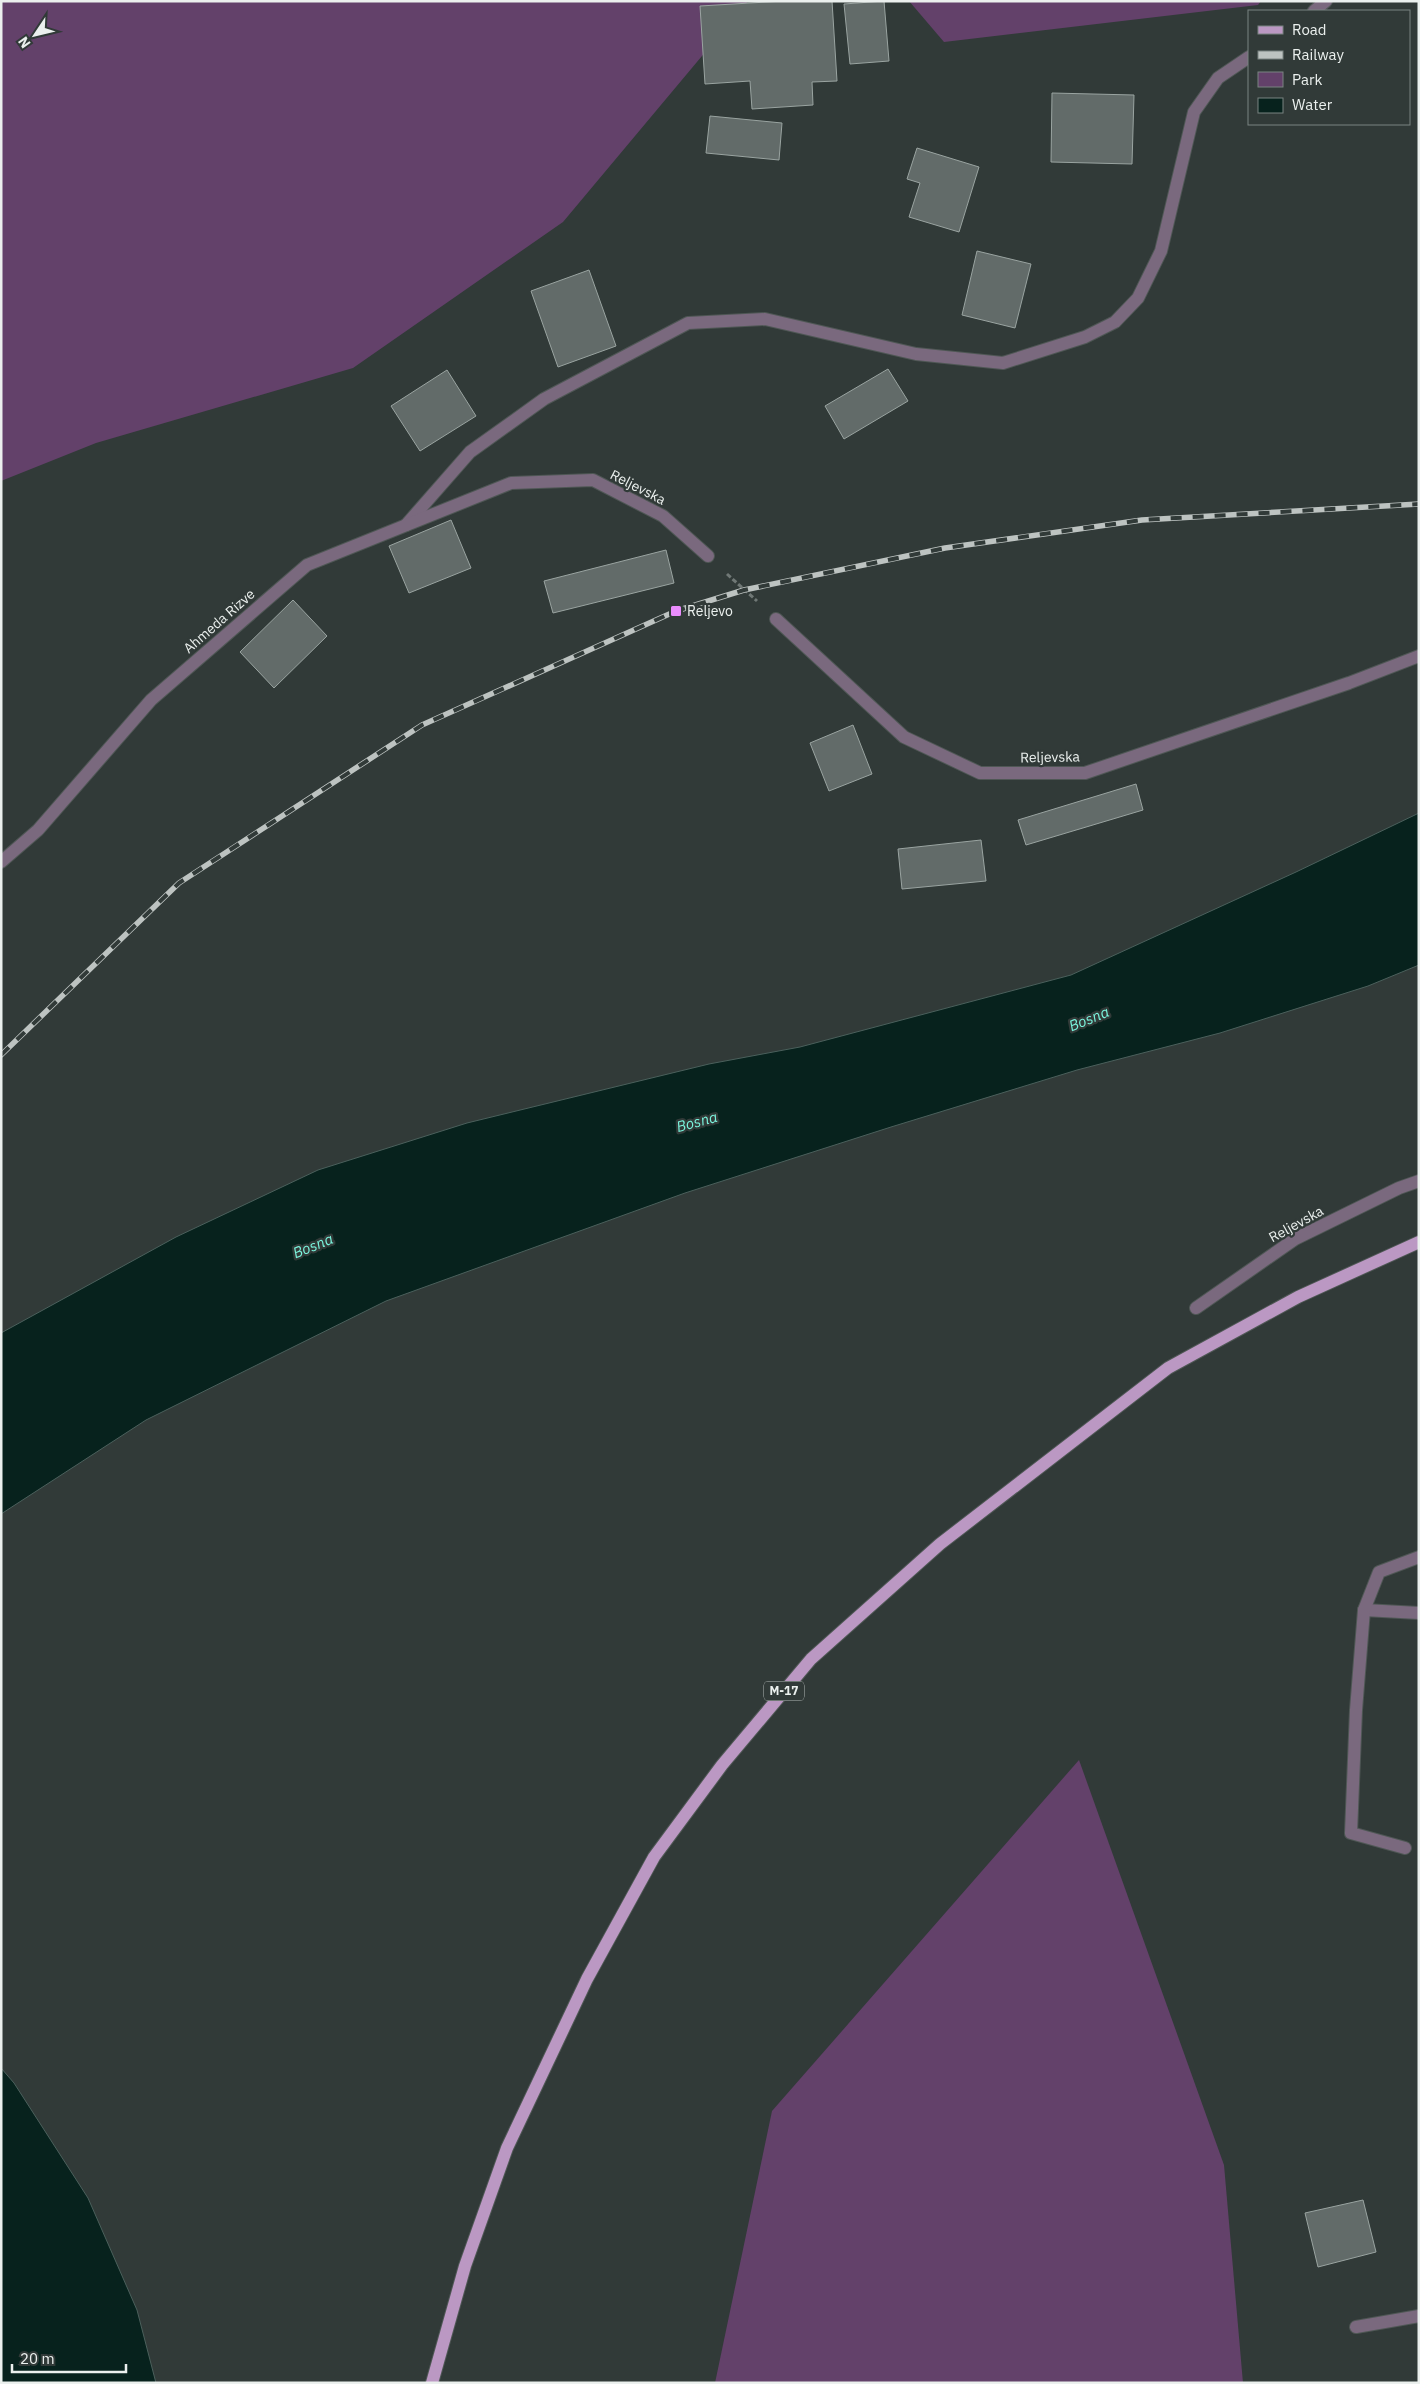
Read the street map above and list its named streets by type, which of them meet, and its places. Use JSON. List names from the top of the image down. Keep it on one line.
{"streets":{"main road":["M-17"],"street":["Reljevska","Ahmeda Rizve"]},"crossings":[["Reljevska","Ahmeda Rizve"]],"water":["Bosna"],"places":{"transit":["Reljevo"]},"legend":["Road","Railway","Park","Water"],"scale_bar":"20 m","north":"bottom left"}
